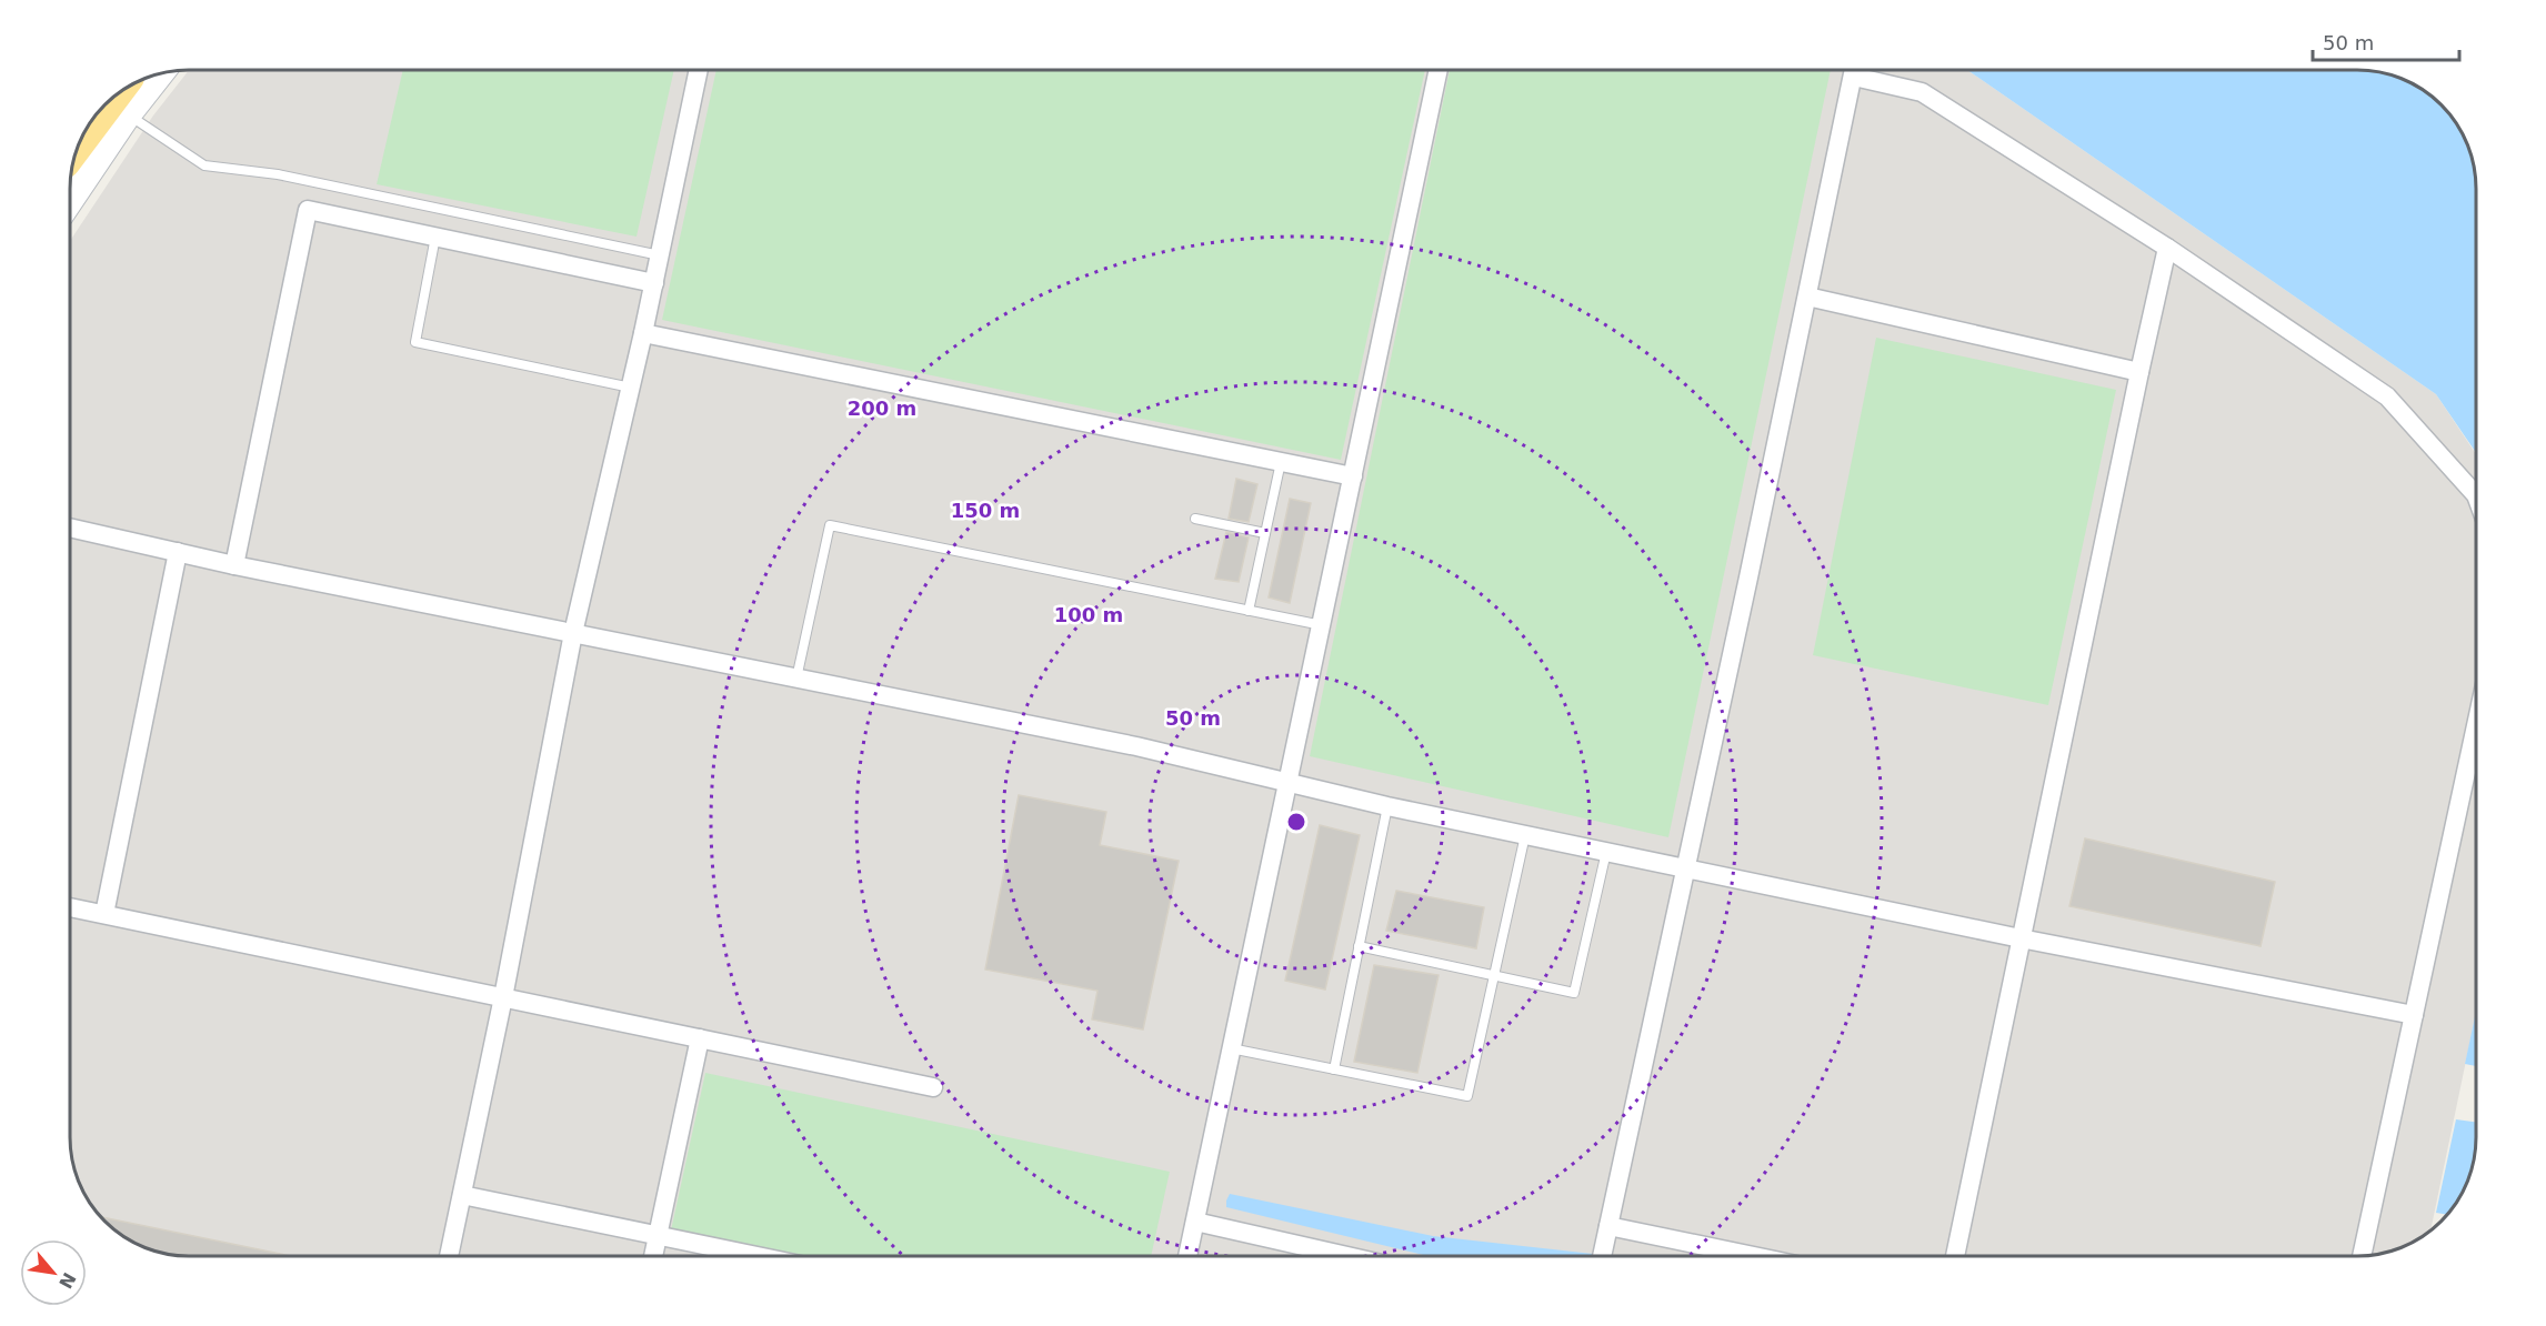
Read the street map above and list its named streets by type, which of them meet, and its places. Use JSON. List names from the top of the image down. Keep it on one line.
{"scale_bar":"50 m","north":"bottom right","rings":["200 m","150 m","100 m","50 m"]}
